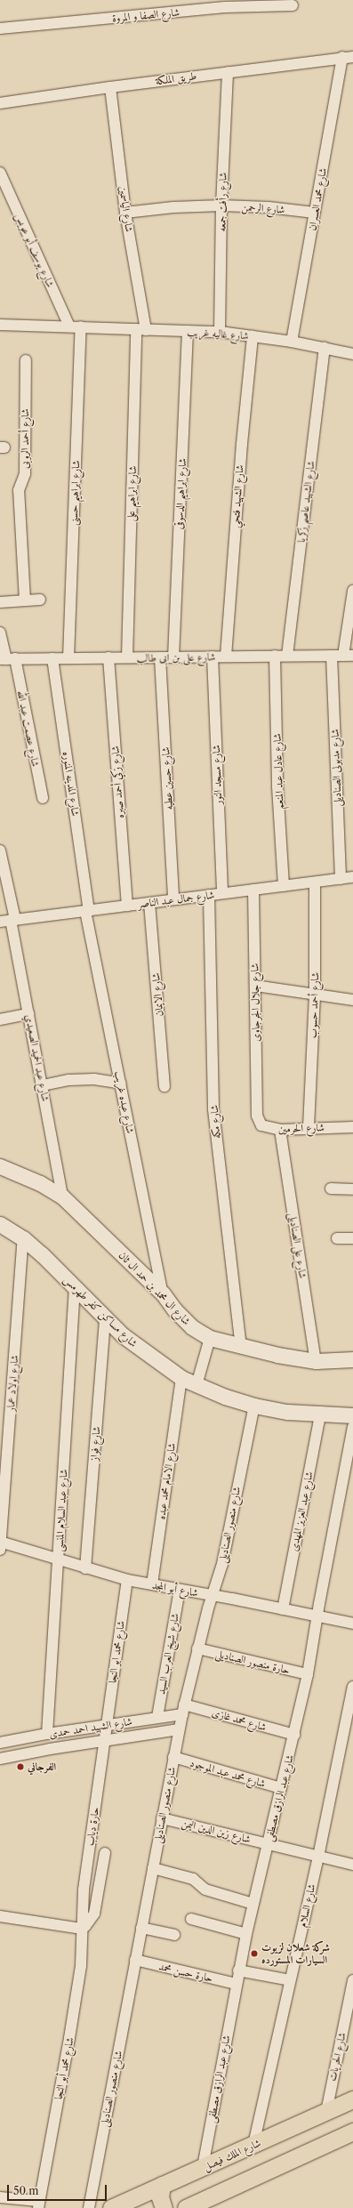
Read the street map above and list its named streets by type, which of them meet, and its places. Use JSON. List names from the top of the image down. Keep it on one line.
{"streets":{"main road":["شارع الملك فيصل"],"street":["شارع الصفا و المروة","طريق الملكة","شارع محمد العسران","شارع رأفت جمعه","شارع الرحمن","شارع الياسمين","شارع يوسف أبو عويس","شارع غاليه غريب","شارع أحمد الروبى","شارع ابراهيم حسنى","شارع ابراهيم على","شارع ابراهيم الدسوقى","شارع الشهيد فتحي","شارع الشهيد عاصم زكريا","شارع على بن ابى طالب","شارع عصمت عبد الله","شارع مدبولى الصناديلى","شارع عادل عبد المنعم","شارع مسجد النور","شارع حسين عطيه","شارع زكي أحمد صبره","شارع المدينه المنوره","شارع جمال عبد الناصر","شارع الايمان","شارع جلال الجرجاوى","شارع أحمد حسوب","شارع عبد الحميد الصعيدي","شارع عبده غريب","شارع مكه","شارع الحرمين","شارع على الصناديلى","شارع ال محمد بن حمد ال ثان","شارع مساكن كفر طهرمس","شارع اولاد عمار","شارع فواز","شارع الامام محمد عبده","شارع عبد السلام المنسى","شارع عبد العزيز المهدى","شارع منصور الصناديلى","شارع أبو المجد","شارع محمد ابو النجا","شارع شيخ العرب السيد","حارة منصور الصناديلى","شارع محمد غازى","شارع الشهيد احمد حمدى","شارع محمد عبد الموجود","شارع عبد الرازق مصطفى","حارة دياب","شارع زين الدين اليمن","شارع السلام","حارة حسن محمد","شارع الحريات","شارع محمد أبو النجا"]},"crossings":[["طريق الملكة","شارع محمد العسران"],["طريق الملكة","شارع رأفت جمعه"],["طريق الملكة","شارع الياسمين"],["شارع محمد العسران","شارع الرحمن"],["شارع محمد العسران","شارع غاليه غريب"],["شارع رأفت جمعه","شارع الرحمن"],["شارع رأفت جمعه","شارع غاليه غريب"],["شارع الرحمن","شارع الياسمين"],["شارع الياسمين","شارع غاليه غريب"],["شارع الياسمين","شارع ابراهيم على"],["شارع يوسف أبو عويس","شارع غاليه غريب"],["شارع غاليه غريب","شارع ابراهيم حسنى"],["شارع غاليه غريب","شارع ابراهيم على"],["شارع غاليه غريب","شارع ابراهيم الدسوقى"],["شارع غاليه غريب","شارع الشهيد فتحي"],["شارع غاليه غريب","شارع الشهيد عاصم زكريا"],["شارع ابراهيم حسنى","شارع على بن ابى طالب"],["شارع ابراهيم على","شارع على بن ابى طالب"],["شارع ابراهيم الدسوقى","شارع على بن ابى طالب"],["شارع الشهيد فتحي","شارع على بن ابى طالب"],["شارع الشهيد عاصم زكريا","شارع على بن ابى طالب"],["شارع على بن ابى طالب","شارع عصمت عبد الله"],["شارع على بن ابى طالب","شارع مدبولى الصناديلى"],["شارع على بن ابى طالب","شارع عادل عبد المنعم"],["شارع على بن ابى طالب","شارع مسجد النور"],["شارع على بن ابى طالب","شارع حسين عطيه"],["شارع على بن ابى طالب","شارع زكي أحمد صبره"],["شارع على بن ابى طالب","شارع المدينه المنوره"],["شارع مدبولى الصناديلى","شارع جمال عبد الناصر"],["شارع عادل عبد المنعم","شارع جمال عبد الناصر"],["شارع مسجد النور","شارع جمال عبد الناصر"],["شارع حسين عطيه","شارع جمال عبد الناصر"],["شارع زكي أحمد صبره","شارع جمال عبد الناصر"],["شارع المدينه المنوره","شارع جمال عبد الناصر"],["شارع المدينه المنوره","شارع عبده غريب"],["شارع جمال عبد الناصر","شارع الايمان"],["شارع جمال عبد الناصر","شارع جلال الجرجاوى"],["شارع جمال عبد الناصر","شارع أحمد حسوب"],["شارع جمال عبد الناصر","شارع عبد الحميد الصعيدي"],["شارع جمال عبد الناصر","شارع عبده غريب"],["شارع جمال عبد الناصر","شارع مكه"],["شارع جلال الجرجاوى","شارع الحرمين"],["شارع أحمد حسوب","شارع الحرمين"],["شارع عبد الحميد الصعيدي","شارع ال محمد بن حمد ال ثان"],["شارع عبده غريب","شارع ال محمد بن حمد ال ثان"],["شارع مكه","شارع ال محمد بن حمد ال ثان"],["شارع الحرمين","شارع على الصناديلى"],["شارع على الصناديلى","شارع ال محمد بن حمد ال ثان"],["شارع مساكن كفر طهرمس","شارع اولاد عمار"],["شارع مساكن كفر طهرمس","شارع فواز"],["شارع مساكن كفر طهرمس","شارع الامام محمد عبده"],["شارع مساكن كفر طهرمس","شارع عبد السلام المنسى"],["شارع مساكن كفر طهرمس","شارع عبد العزيز المهدى"],["شارع مساكن كفر طهرمس","شارع منصور الصناديلى"],["شارع اولاد عمار","شارع أبو المجد"],["شارع فواز","شارع أبو المجد"],["شارع الامام محمد عبده","شارع أبو المجد"],["شارع عبد السلام المنسى","شارع أبو المجد"],["شارع عبد السلام المنسى","شارع الشهيد احمد حمدى"],["شارع عبد العزيز المهدى","شارع أبو المجد"],["شارع منصور الصناديلى","شارع أبو المجد"],["شارع منصور الصناديلى","حارة منصور الصناديلى"],["شارع منصور الصناديلى","شارع محمد غازى"],["شارع منصور الصناديلى","شارع الشهيد احمد حمدى"],["شارع منصور الصناديلى","شارع محمد عبد الموجود"],["شارع منصور الصناديلى","شارع زين الدين اليمن"],["شارع منصور الصناديلى","حارة حسن محمد"],["شارع أبو المجد","شارع محمد ابو النجا"],["شارع أبو المجد","شارع شيخ العرب السيد"],["شارع أبو المجد","شارع عبد الرازق مصطفى"],["شارع محمد ابو النجا","شارع الشهيد احمد حمدى"],["شارع محمد ابو النجا","حارة دياب"],["شارع شيخ العرب السيد","شارع الشهيد احمد حمدى"],["حارة منصور الصناديلى","شارع عبد الرازق مصطفى"],["شارع محمد غازى","شارع الشهيد احمد حمدى"],["شارع محمد غازى","شارع عبد الرازق مصطفى"],["شارع الشهيد احمد حمدى","حارة دياب"],["شارع محمد عبد الموجود","شارع عبد الرازق مصطفى"],["شارع عبد الرازق مصطفى","شارع زين الدين اليمن"],["شارع عبد الرازق مصطفى","حارة حسن محمد"],["شارع عبد الرازق مصطفى","شارع الملك فيصل"],["حارة دياب","شارع محمد أبو النجا"],["شارع زين الدين اليمن","شارع السلام"],["شارع السلام","شارع الملك فيصل"],["شارع الحريات","شارع الملك فيصل"]],"places":["الفرجاني","شركة شعلان لزيوت السيارات المستورده"],"scale_bar":"50 m"}
